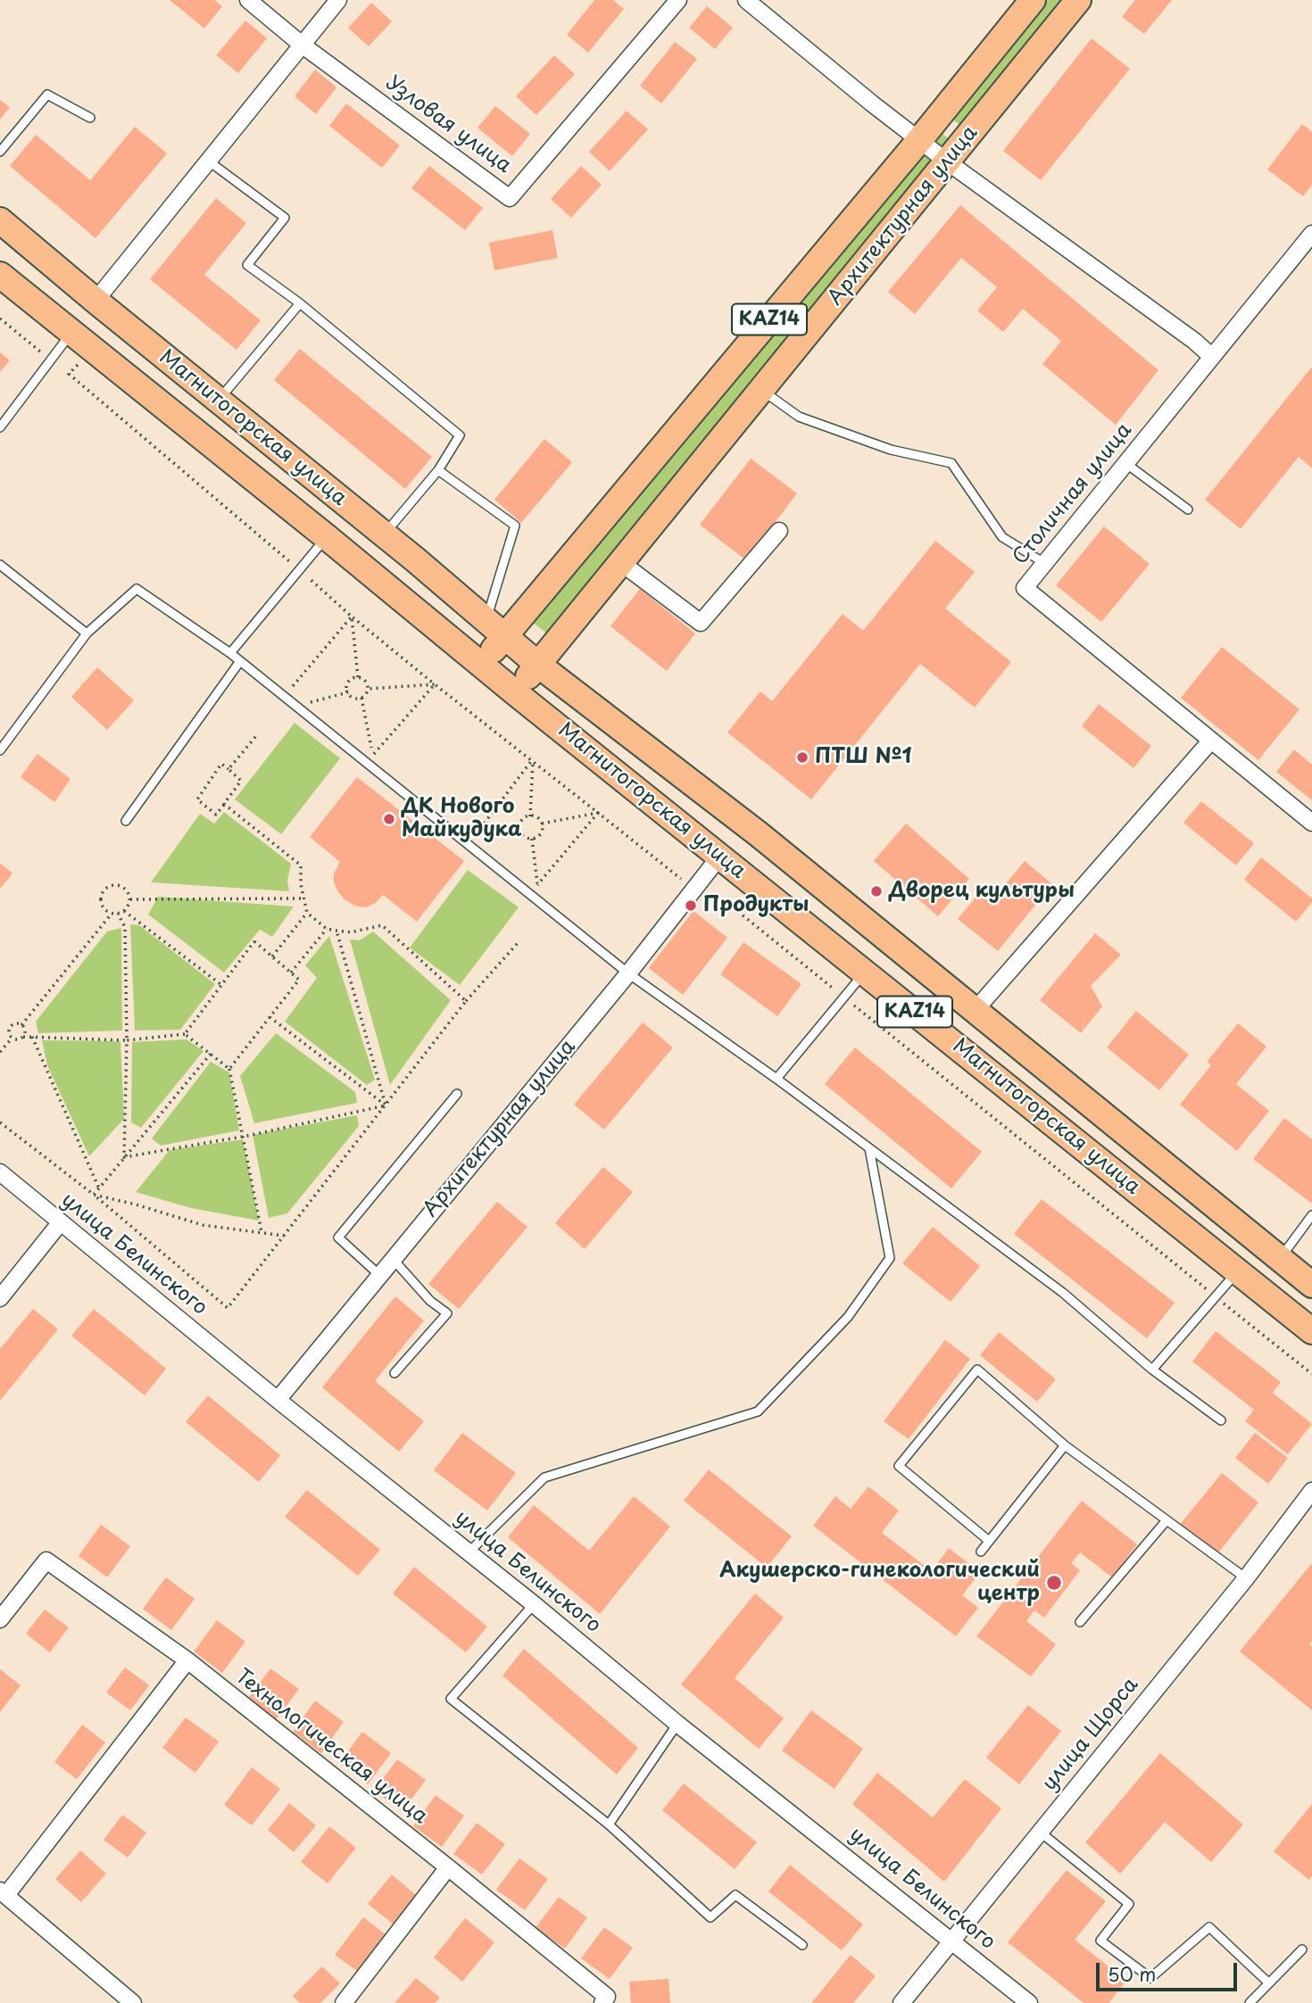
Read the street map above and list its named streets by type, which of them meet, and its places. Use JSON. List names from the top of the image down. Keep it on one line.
{"streets":{"main road":["Архитектурная улица","KAZ14","Магнитогорская улица"],"street":["Узловая улица","Столичная улица","улица Белинского","улица Щорса","Технологическая улица"]},"crossings":[["Архитектурная улица","Магнитогорская улица"],["Архитектурная улица","улица Белинского"],["улица Белинского","улица Щорса"]],"places":["ПТШ №1","ДК Нового Майкудука","Дворец культуры","Продукты","Акушерско-гинекологический центр"],"scale_bar":"50 m"}
